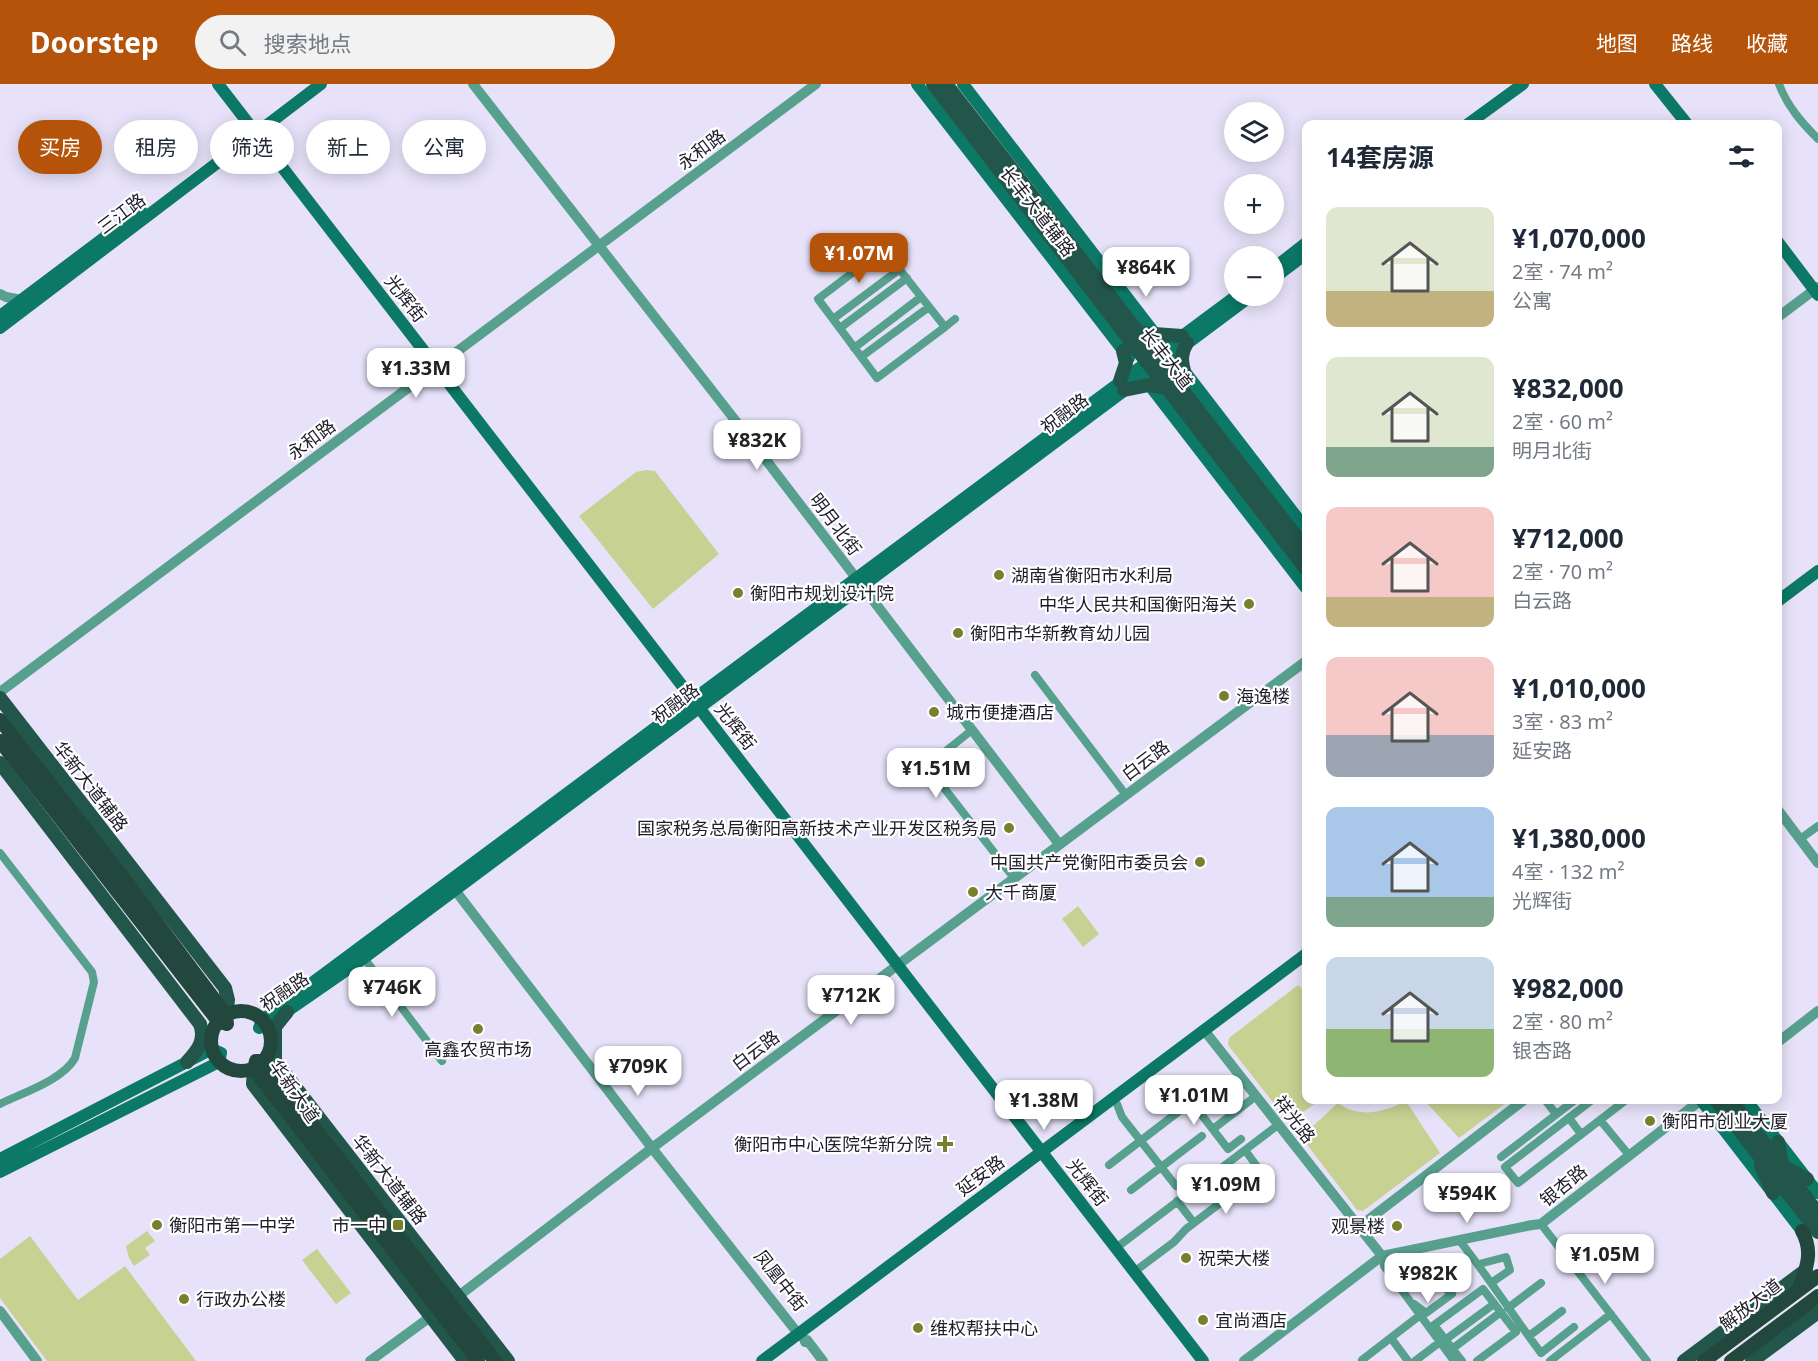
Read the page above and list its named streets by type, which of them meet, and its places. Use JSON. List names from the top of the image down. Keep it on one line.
{"streets":{"highway":["华新大道","解放大道"],"main road":["长丰大道辅路","三江路","光辉街","长丰大道","祝融路","华新大道辅路","延安路"],"street":["永和路","明月北街","白云路","祥光路","银杏路","凤凰中街"]},"crossings":[["永和路","光辉街"],["永和路","明月北街"],["长丰大道辅路","长丰大道"],["长丰大道辅路","祝融路"],["光辉街","祝融路"],["光辉街","白云路"],["光辉街","延安路"],["长丰大道","祝融路"],["祝融路","明月北街"],["祝融路","华新大道辅路"],["祝融路","华新大道"],["祝融路","凤凰中街"],["明月北街","白云路"],["白云路","华新大道辅路"],["白云路","华新大道"],["白云路","凤凰中街"],["华新大道辅路","华新大道"],["祥光路","延安路"],["祥光路","银杏路"],["延安路","凤凰中街"]],"places":{"other":["湖南省衡阳市水利局","衡阳市规划设计院","中华人民共和国衡阳海关","衡阳市华新教育幼儿园","海逸楼","城市便捷酒店","国家税务总局衡阳高新技术产业开发区税务局","中国共产党衡阳市委员会","大千商厦","高鑫农贸市场","衡阳市创业大厦","衡阳市第一中学","观景楼","祝荣大楼","行政办公楼","宜尚酒店","维权帮扶中心"],"health":["衡阳市中心医院华新分院"],"transit":["市一中"]},"page":{"header":"Doorstep","search":"搜索地点","nav":["地图","路线","收藏"],"map_buttons":["+","−"],"chip":["买房","租房","筛选","新上","公寓"],"heading":"14套房源","list":[{"name":"¥1,070,000","note":"2室 · 74 m² · 公寓"},{"name":"¥832,000","note":"2室 · 60 m² · 明月北街"},{"name":"¥712,000","note":"2室 · 70 m² · 白云路"},{"name":"¥1,010,000","note":"3室 · 83 m² · 延安路"},{"name":"¥1,380,000","note":"4室 · 132 m² · 光辉街"},{"name":"¥982,000","note":"2室 · 80 m² · 银杏路"}],"price":["¥1.07M","¥864K","¥1.33M","¥832K","¥1.51M","¥746K","¥712K","¥709K","¥1.01M","¥1.38M","¥1.09M","¥594K","¥1.05M","¥982K"]}}
